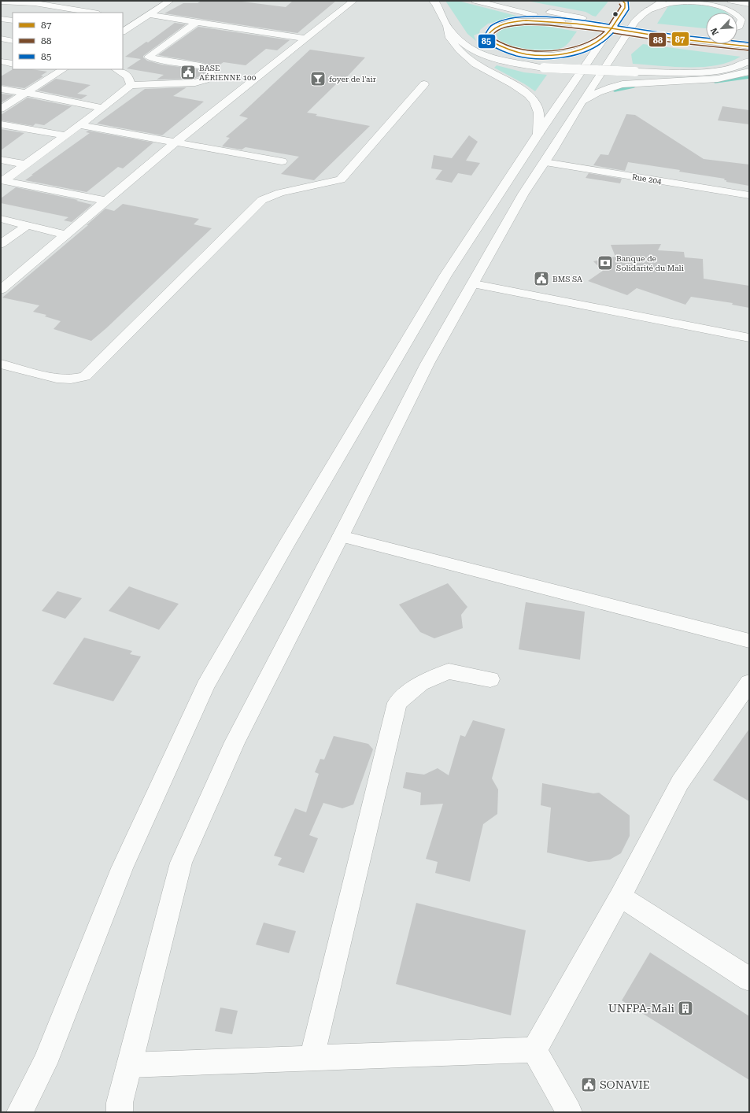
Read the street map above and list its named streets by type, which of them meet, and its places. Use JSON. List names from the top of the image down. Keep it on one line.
{"streets":{"main road":["Rue 204"]},"places":{"public building":["BASE AÉRIENNE 100","BMS SA","SONAVIE"],"bar":["foyer de l'air"],"bank":["Banque de Solidarité du Mali"],"building":["UNFPA-Mali"]},"lines":["transit line 87","transit line 85","transit line 88"],"legend":["87","88","85"],"north":"bottom left"}
